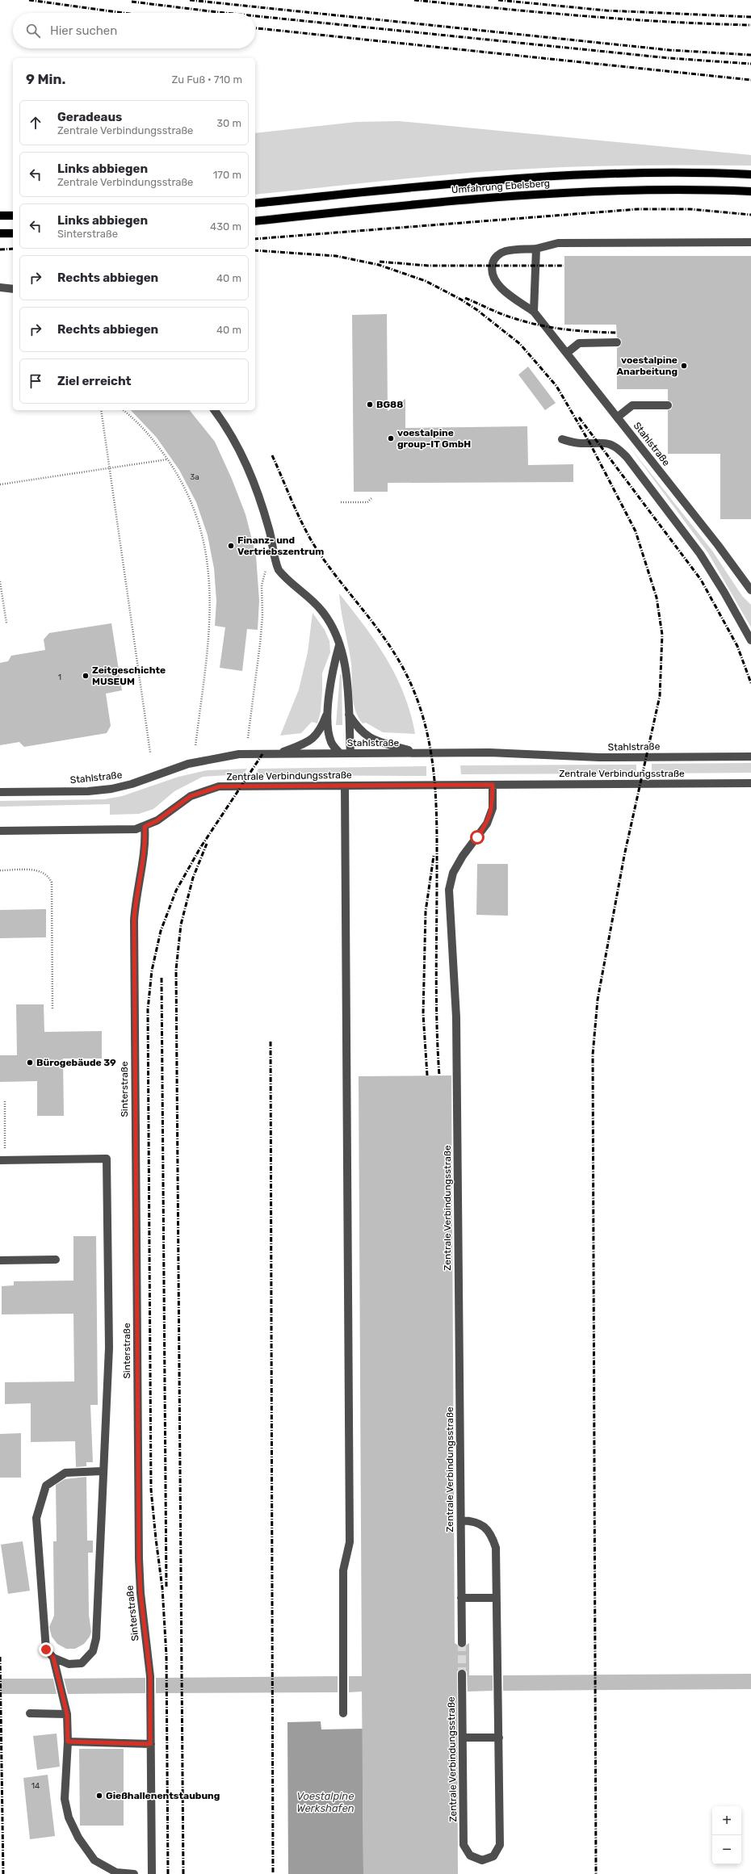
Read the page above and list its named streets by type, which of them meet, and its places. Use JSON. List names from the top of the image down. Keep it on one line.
{"streets":{"main road":["Umfahrung Ebelsberg"],"street":["Stahlstraße","Zentrale Verbindungsstraße","Sinterstraße"]},"crossings":[["Zentrale Verbindungsstraße","Sinterstraße"]],"water":["Voestalpine Werkshafen"],"places":["voestalpine Anarbeitung","BG88","voestalpine group-IT GmbH","Finanz- und Vertriebszentrum","Zeitgeschichte MUSEUM","Bürogebäude 39","Gießhallenentstaubung"],"house_numbers":["3a","1","14"],"page":{"search":"Hier suchen","heading":["9 Min.","Zu Fuß · 710 m"],"list":[["Geradeaus","Zentrale Verbindungsstraße","30 m"],["Links abbiegen","Zentrale Verbindungsstraße","170 m"],["Links abbiegen","Sinterstraße","430 m"],["Rechts abbiegen","40 m"],["Rechts abbiegen","40 m"],"Ziel erreicht"],"map_buttons":["+","−"]}}
